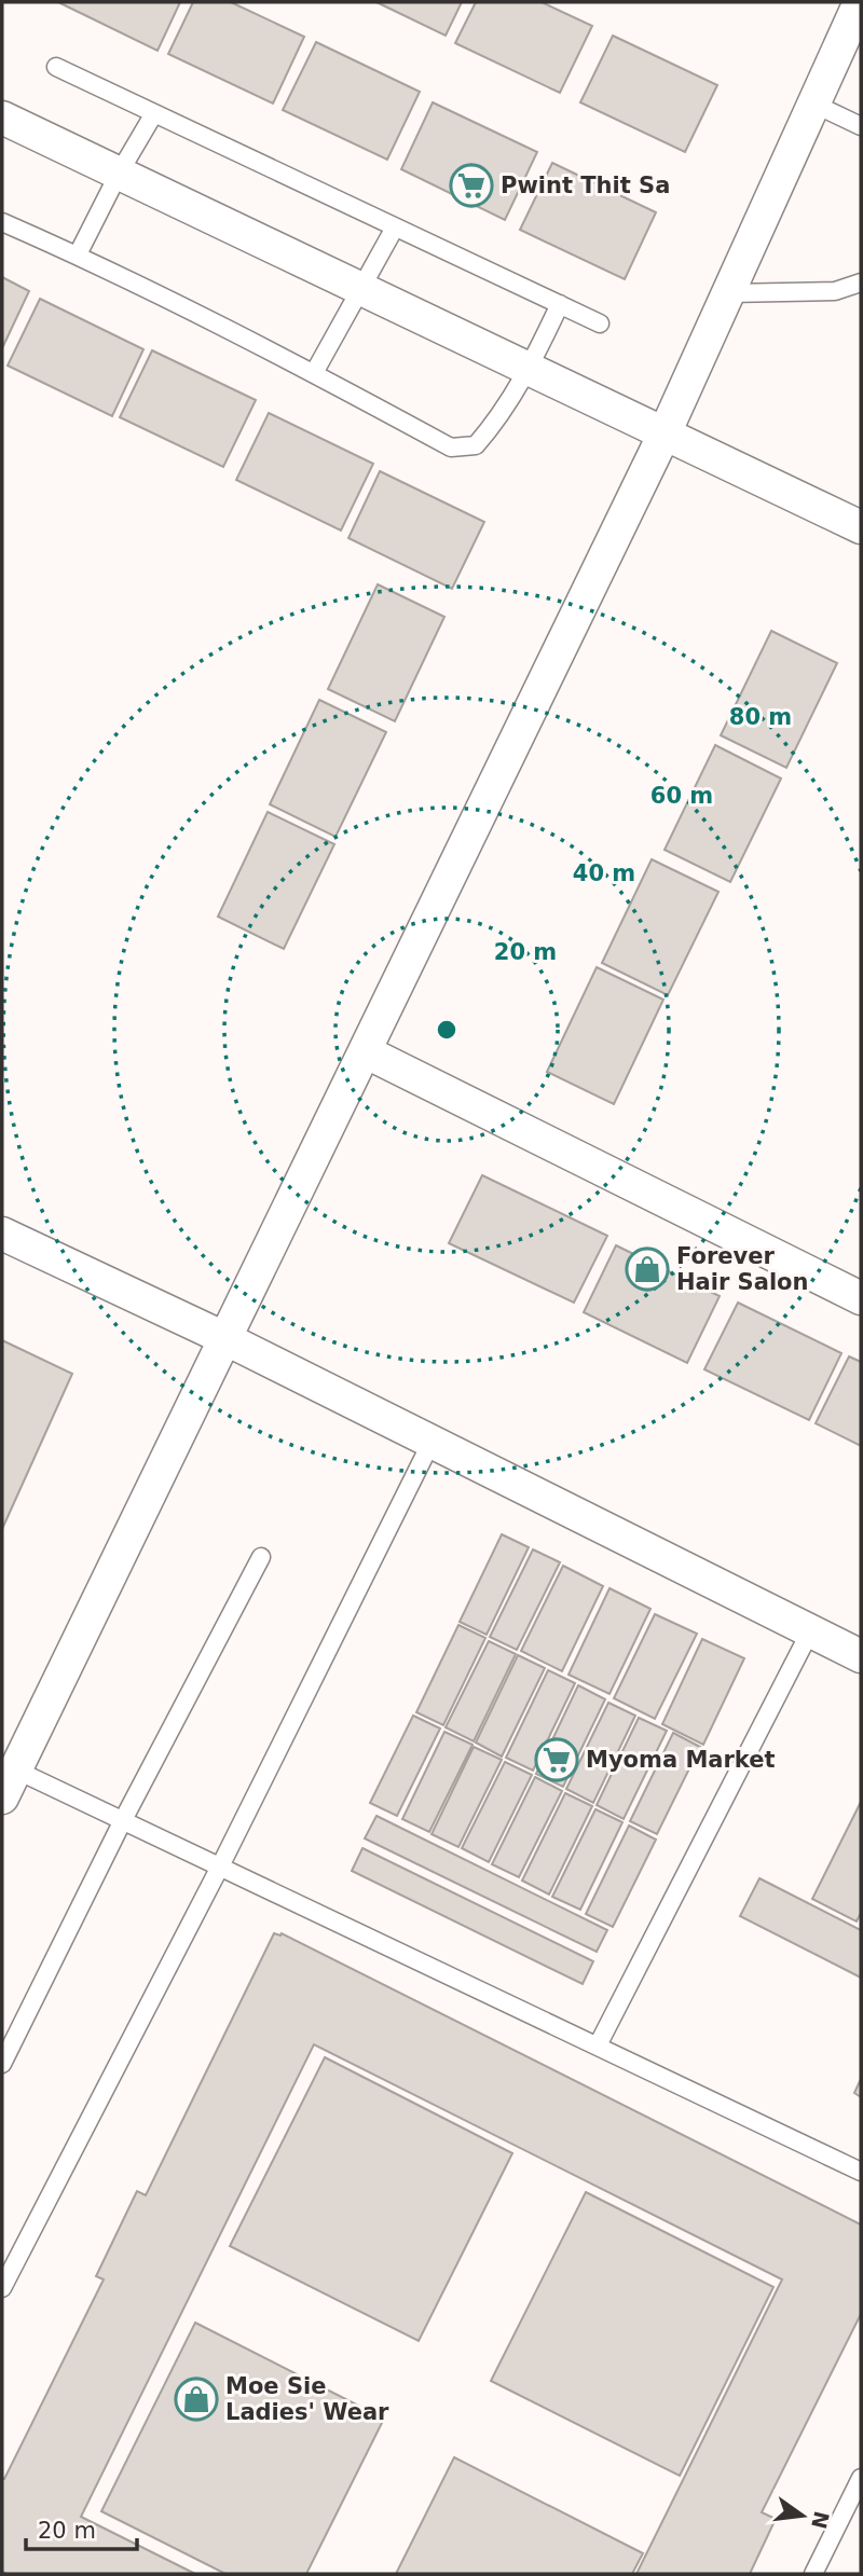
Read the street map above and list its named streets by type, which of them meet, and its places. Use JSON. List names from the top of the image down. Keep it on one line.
{"places":{"supermarket":["Pwint Thit Sa","Myoma Market"],"shop":["Forever Hair Salon","Moe Sie Ladies' Wear"]},"scale_bar":"20 m","north":"right","rings":["80 m","60 m","40 m","20 m"]}
